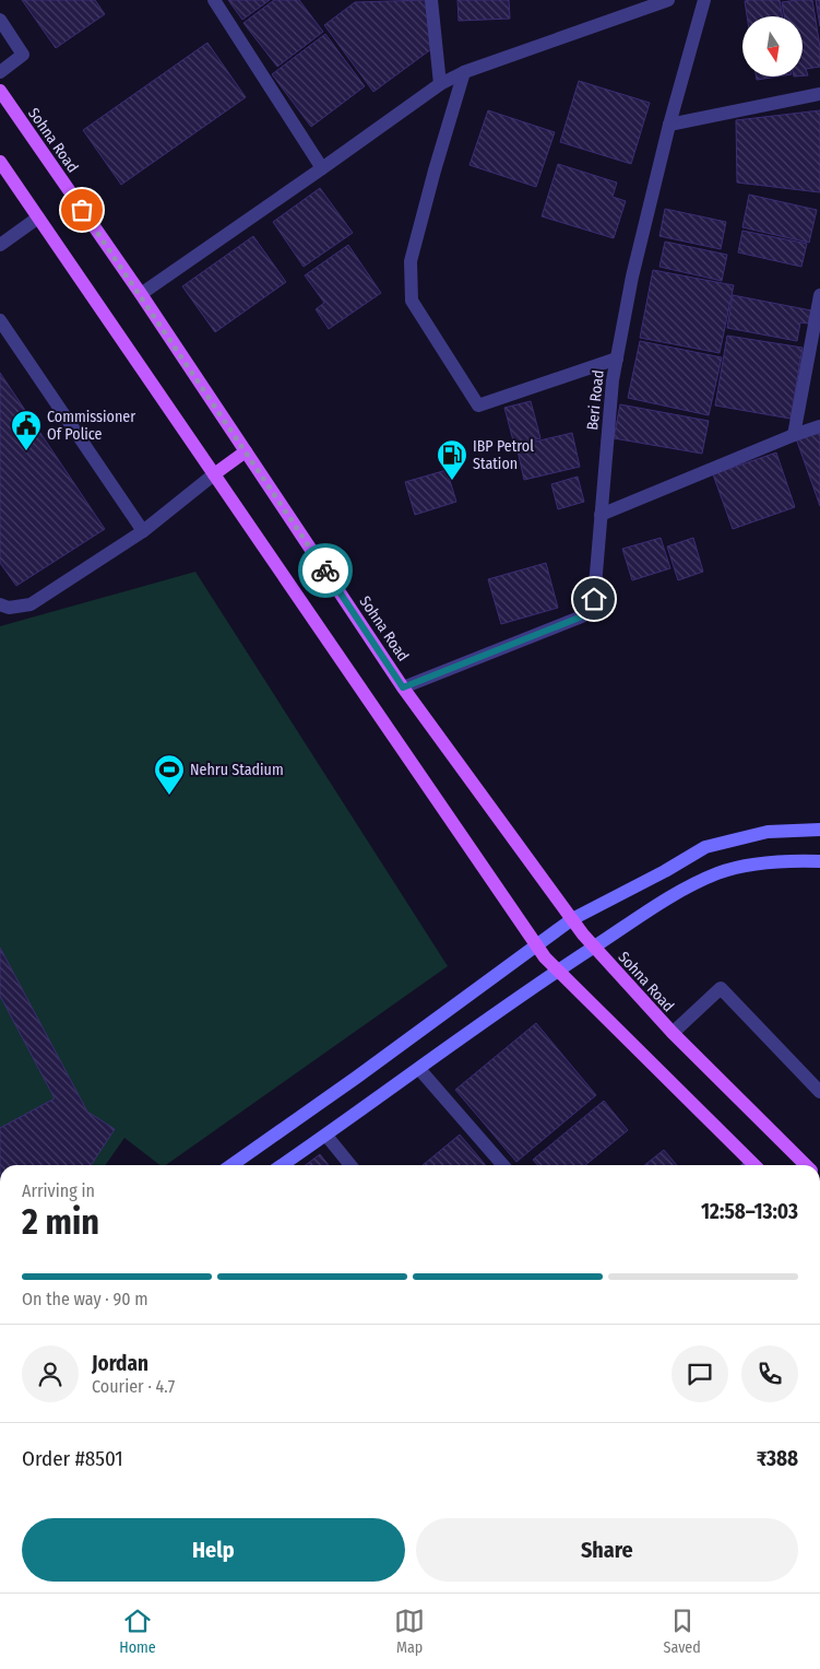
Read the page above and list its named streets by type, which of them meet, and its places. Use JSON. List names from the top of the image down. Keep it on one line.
{"streets":{"main road":["Sohna Road"],"street":["Beri Road"]},"crossings":[["Sohna Road","Beri Road"]],"places":{"public building":["Commissioner Of Police"],"fuel station":["IBP Petrol Station"],"sports":["Nehru Stadium"]},"north":"bottom","page":{"heading":["2 min","Arriving in","12:58–13:03"],"panel":["Jordan","Courier · 4.7","Order #8501","₹388"],"bar":"On the way · 90 m","buttons":["Help","Share"],"tabs":["Home","Map","Saved"]}}
